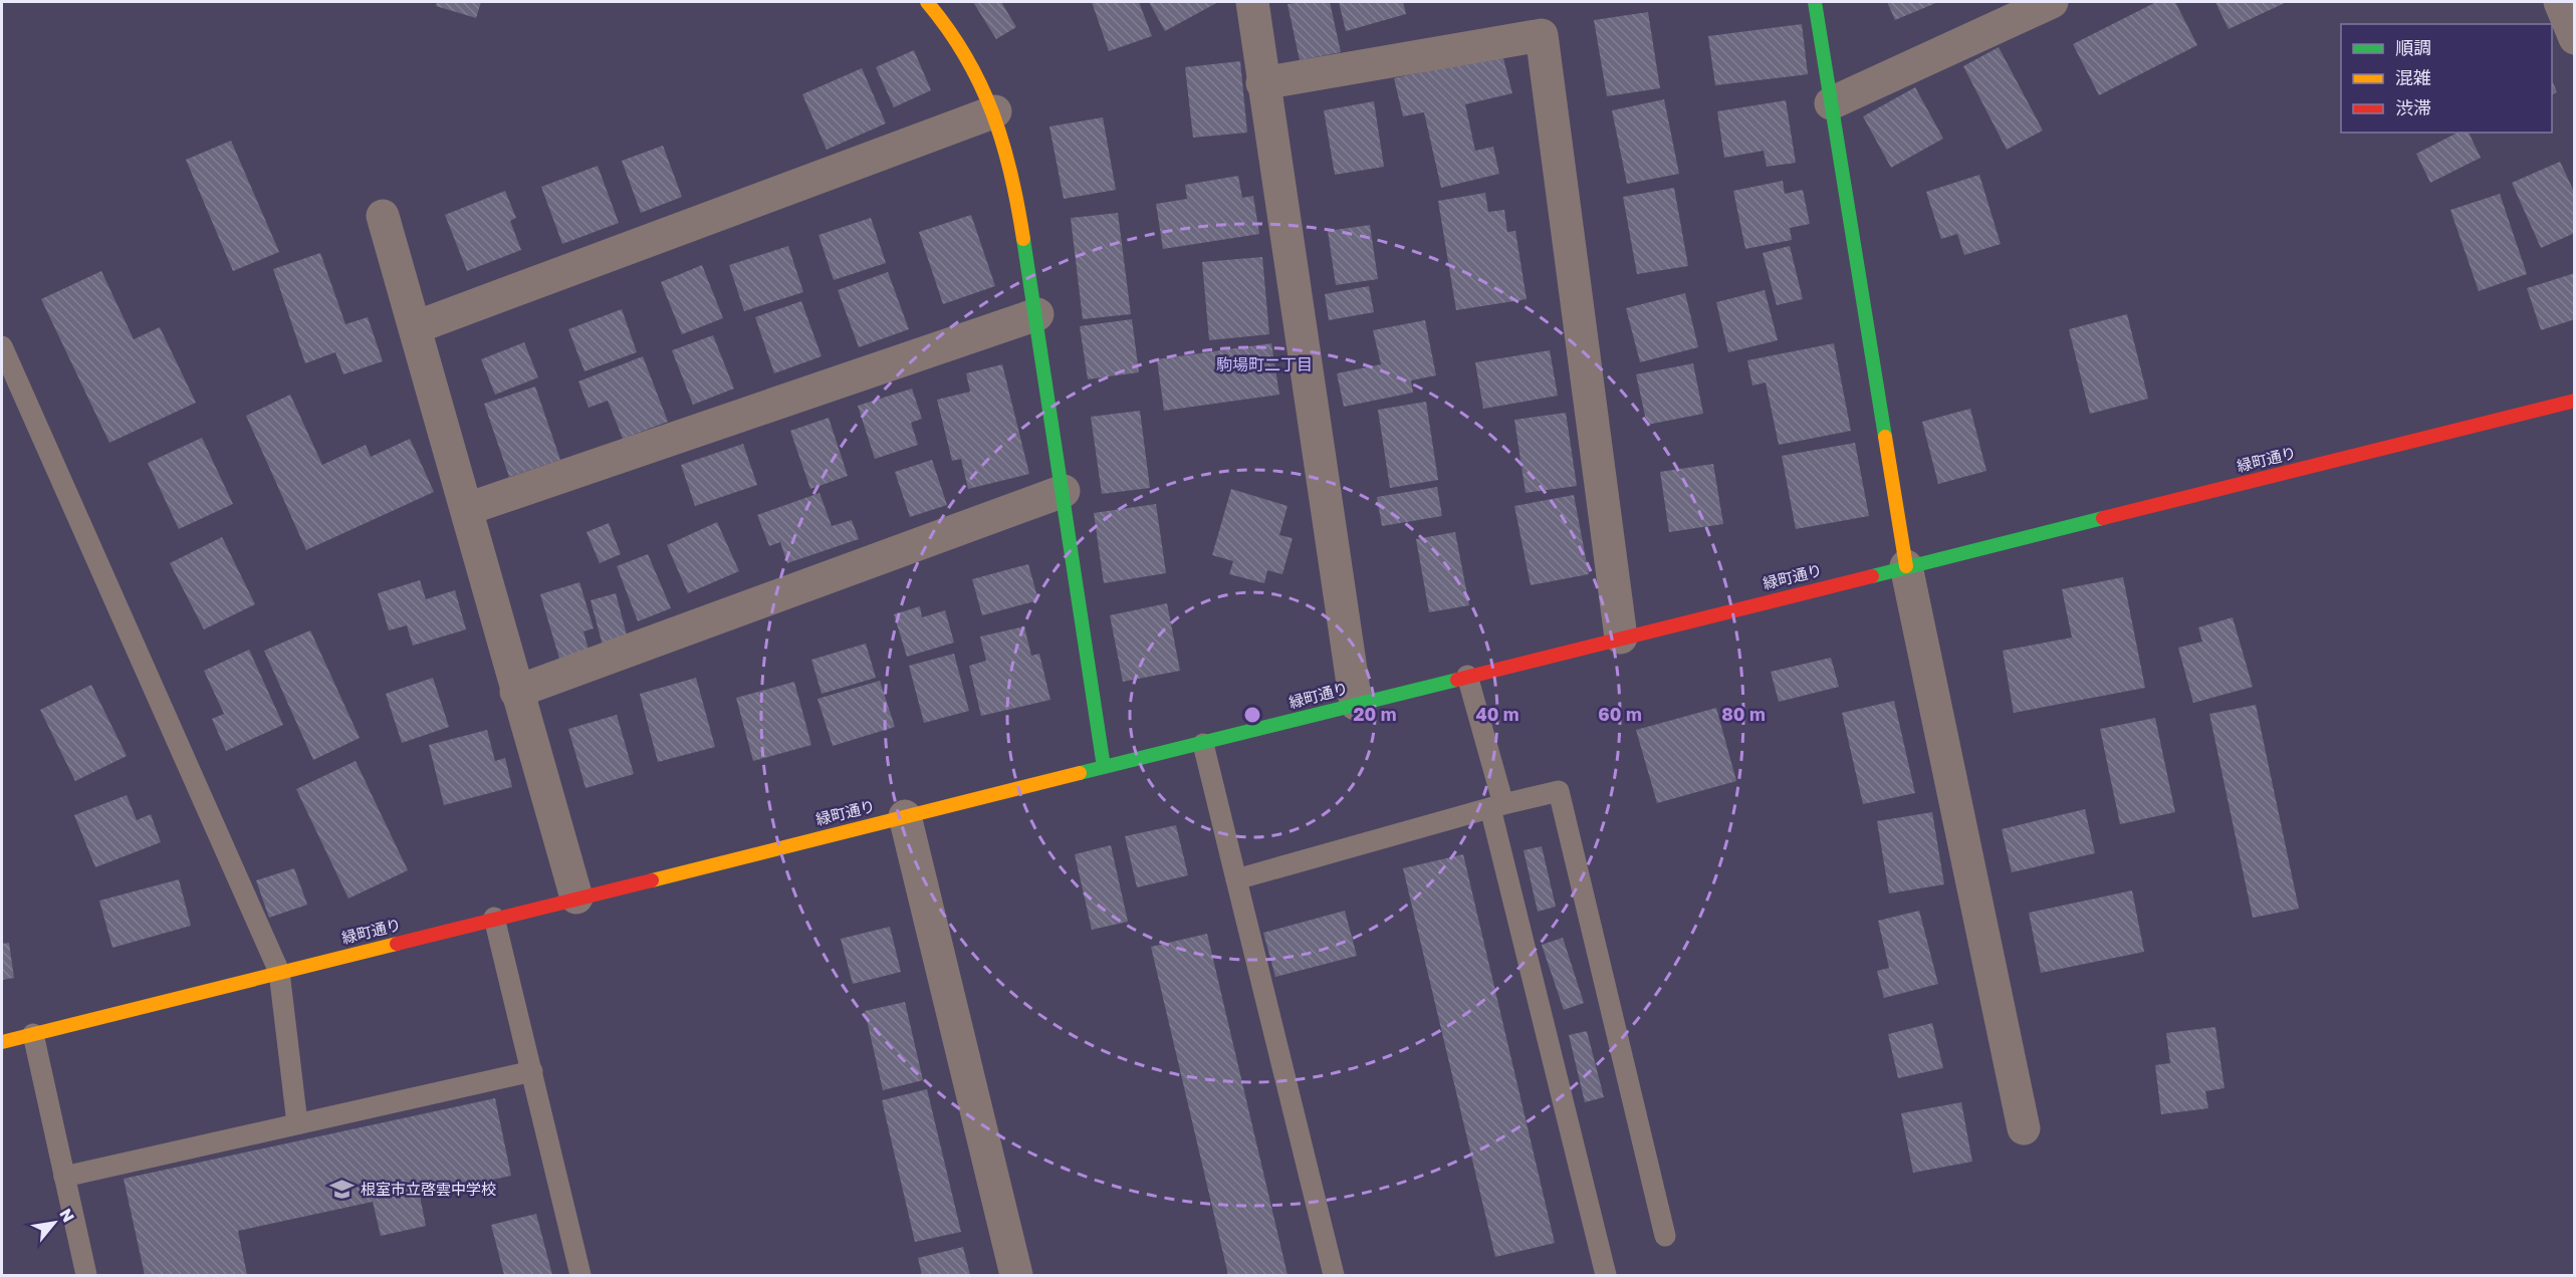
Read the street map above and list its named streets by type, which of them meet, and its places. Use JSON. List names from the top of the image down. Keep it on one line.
{"streets":{"street":["緑町通り"]},"districts":["駒場町二丁目"],"places":{"school or university":["根室市立啓雲中学校"]},"legend":["順調","混雑","渋滞"],"north":"top right","rings":["20 m","40 m","60 m","80 m"]}
